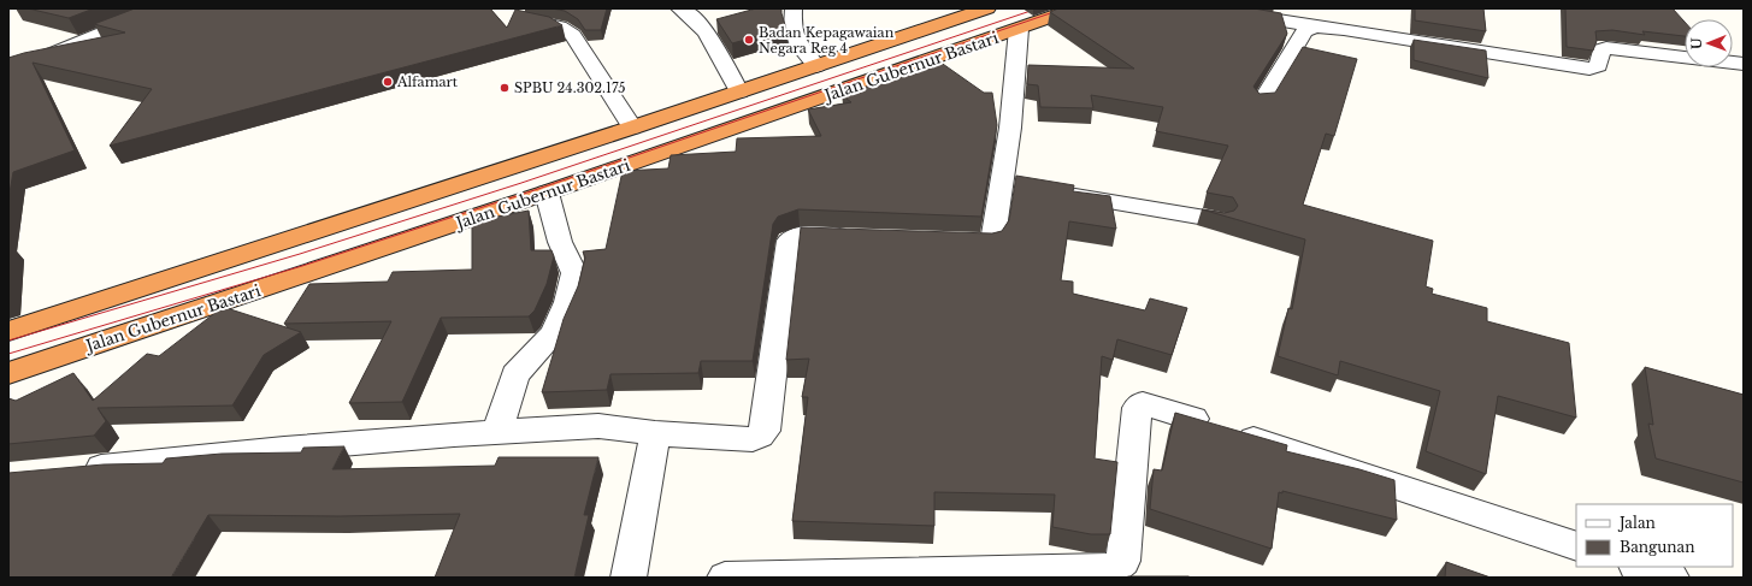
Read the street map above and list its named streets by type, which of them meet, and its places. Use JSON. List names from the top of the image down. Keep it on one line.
{"streets":{"highway":["Jalan Gubernur Bastari"]},"places":["Badan Kepagawaian Negara Reg 4","Alfamart","SPBU 24.302.175"],"legend":["Jalan","Bangunan"],"north":"left"}
